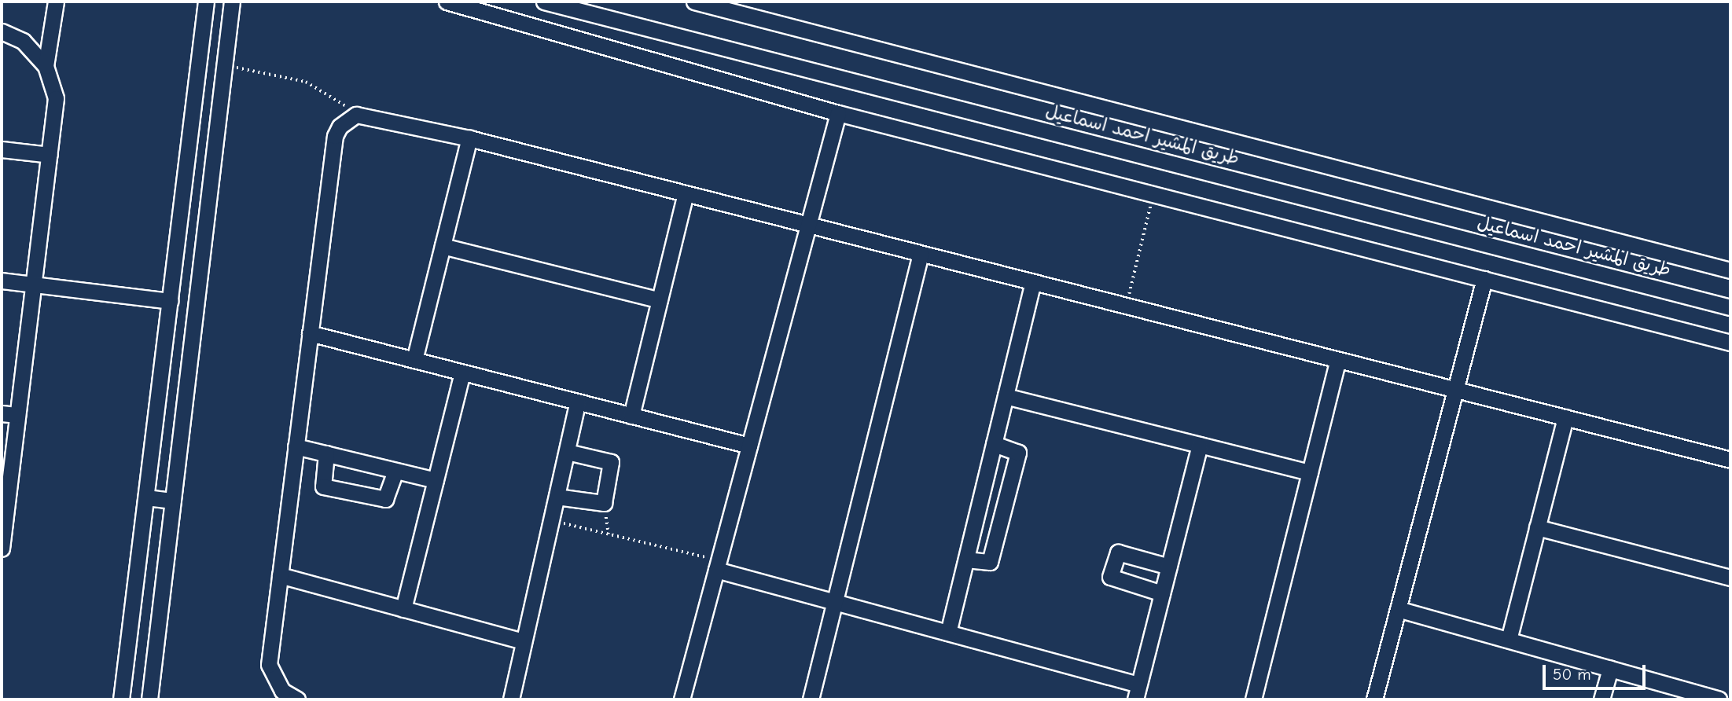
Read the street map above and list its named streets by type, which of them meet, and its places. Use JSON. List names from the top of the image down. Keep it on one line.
{"streets":{"street":["طريق المشير احمد اسماعيل"]},"scale_bar":"50 m"}
